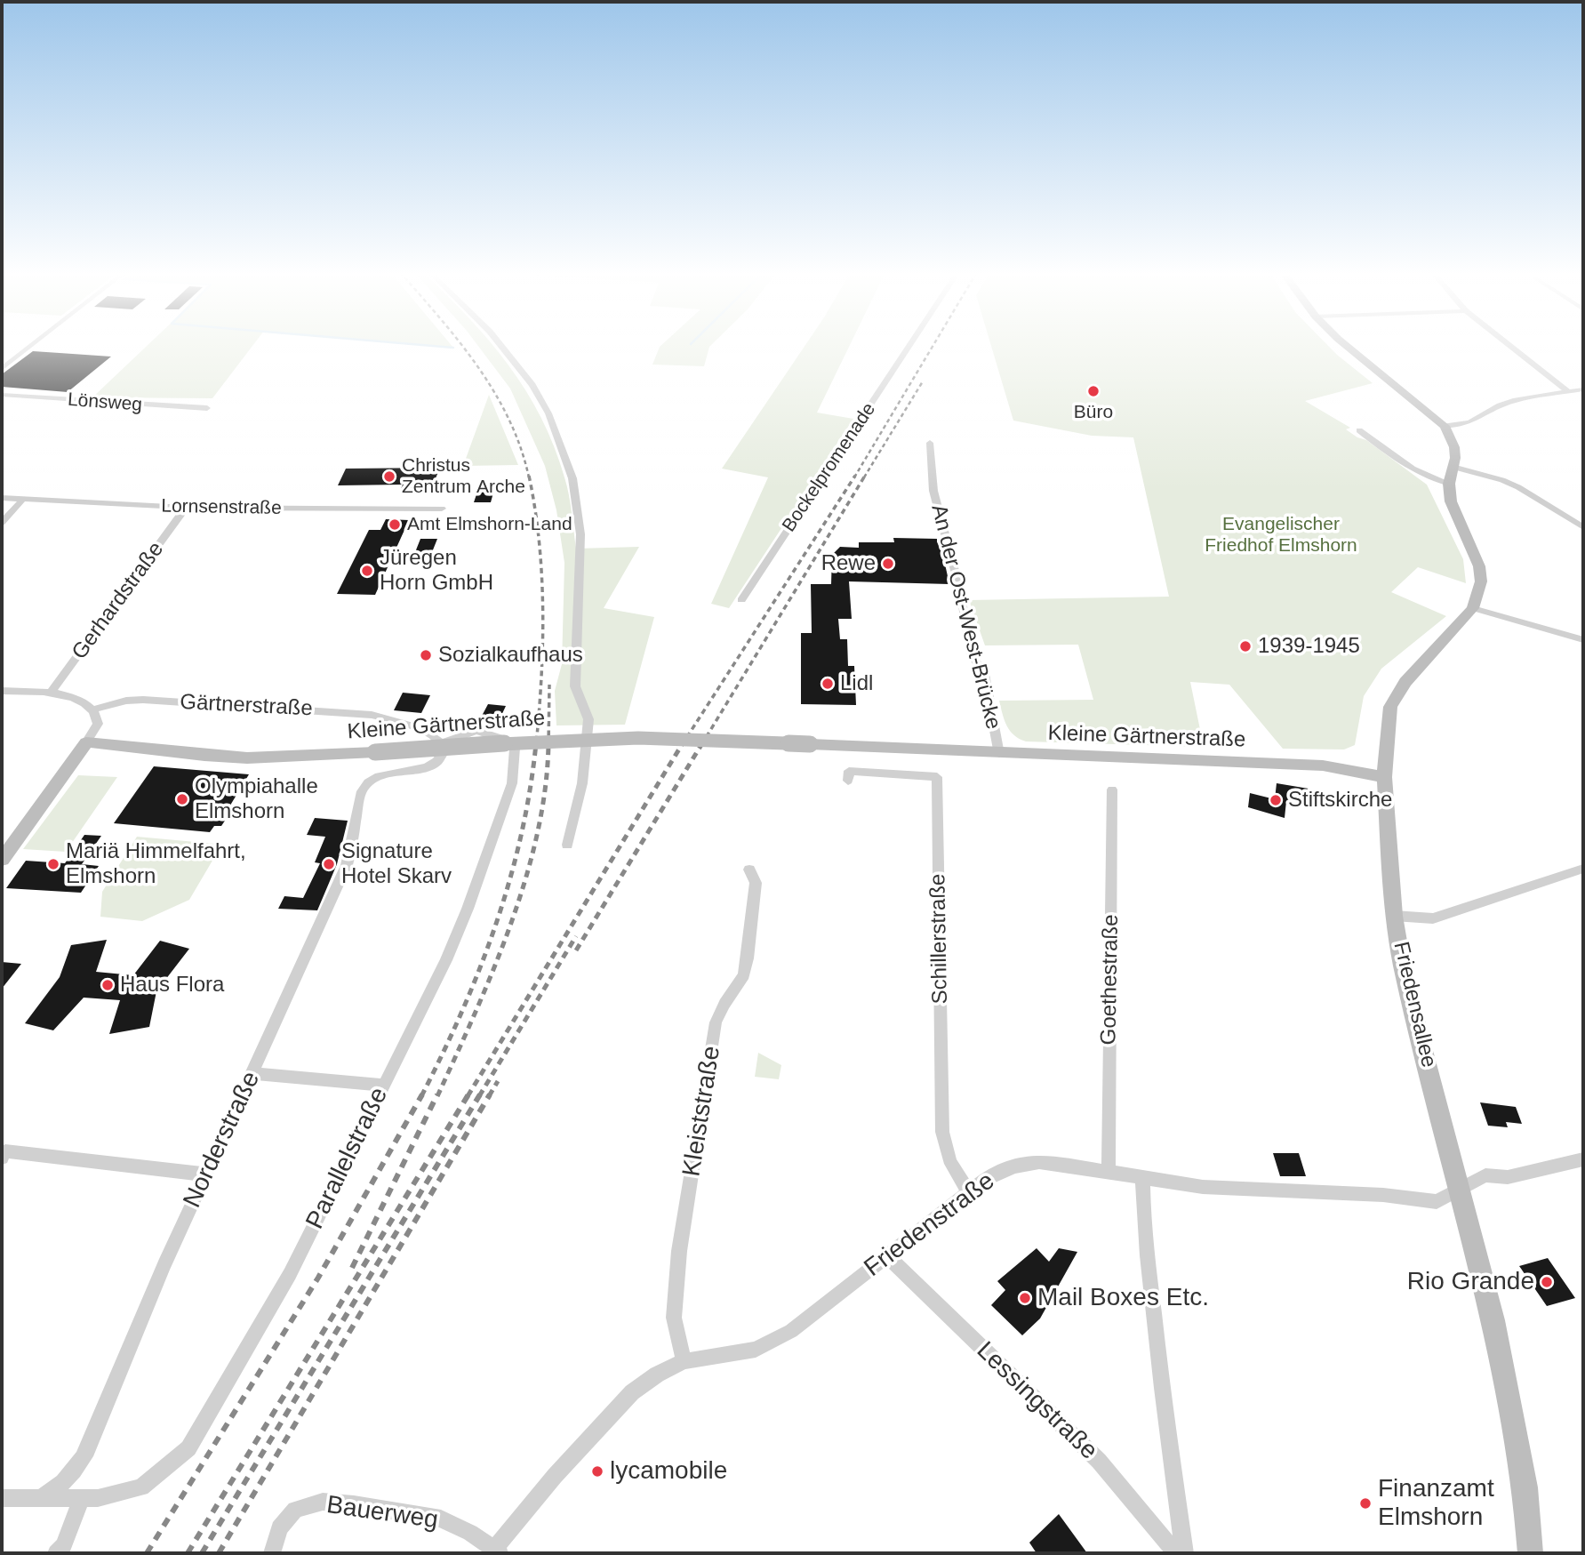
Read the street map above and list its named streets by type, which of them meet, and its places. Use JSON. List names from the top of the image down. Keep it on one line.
{"streets":{"main road":["Kleine Gärtnerstraße","Friedensallee"],"street":["Lönsweg","Bockelpromenade","Lornsenstraße","Gerhardstraße","An der Ost-West-Brücke","Gärtnerstraße","Schillerstraße","Goethestraße","Kleiststraße","Norderstraße","Parallelstraße","Friedenstraße","Lessingstraße","Bauerweg"]},"crossings":[["Lornsenstraße","Gerhardstraße"],["An der Ost-West-Brücke","Kleine Gärtnerstraße"],["Gärtnerstraße","Parallelstraße"],["Kleine Gärtnerstraße","Friedensallee"],["Schillerstraße","Friedenstraße"],["Goethestraße","Friedenstraße"],["Friedensallee","Friedenstraße"],["Kleiststraße","Friedenstraße"],["Norderstraße","Parallelstraße"],["Friedenstraße","Lessingstraße"],["Friedenstraße","Bauerweg"]],"parks":["Evangelischer Friedhof Elmshorn"],"places":["Büro","Christus Zentrum Arche","Amt Elmshorn-Land","Rewe","Jüregen Horn GmbH","1939-1945","Sozialkaufhaus","Lidl","Olympiahalle Elmshorn","Stiftskirche","Mariä Himmelfahrt, Elmshorn","Signature Hotel Skarv","Haus Flora","Rio Grande","Mail Boxes Etc.","lycamobile","Finanzamt Elmshorn"]}
